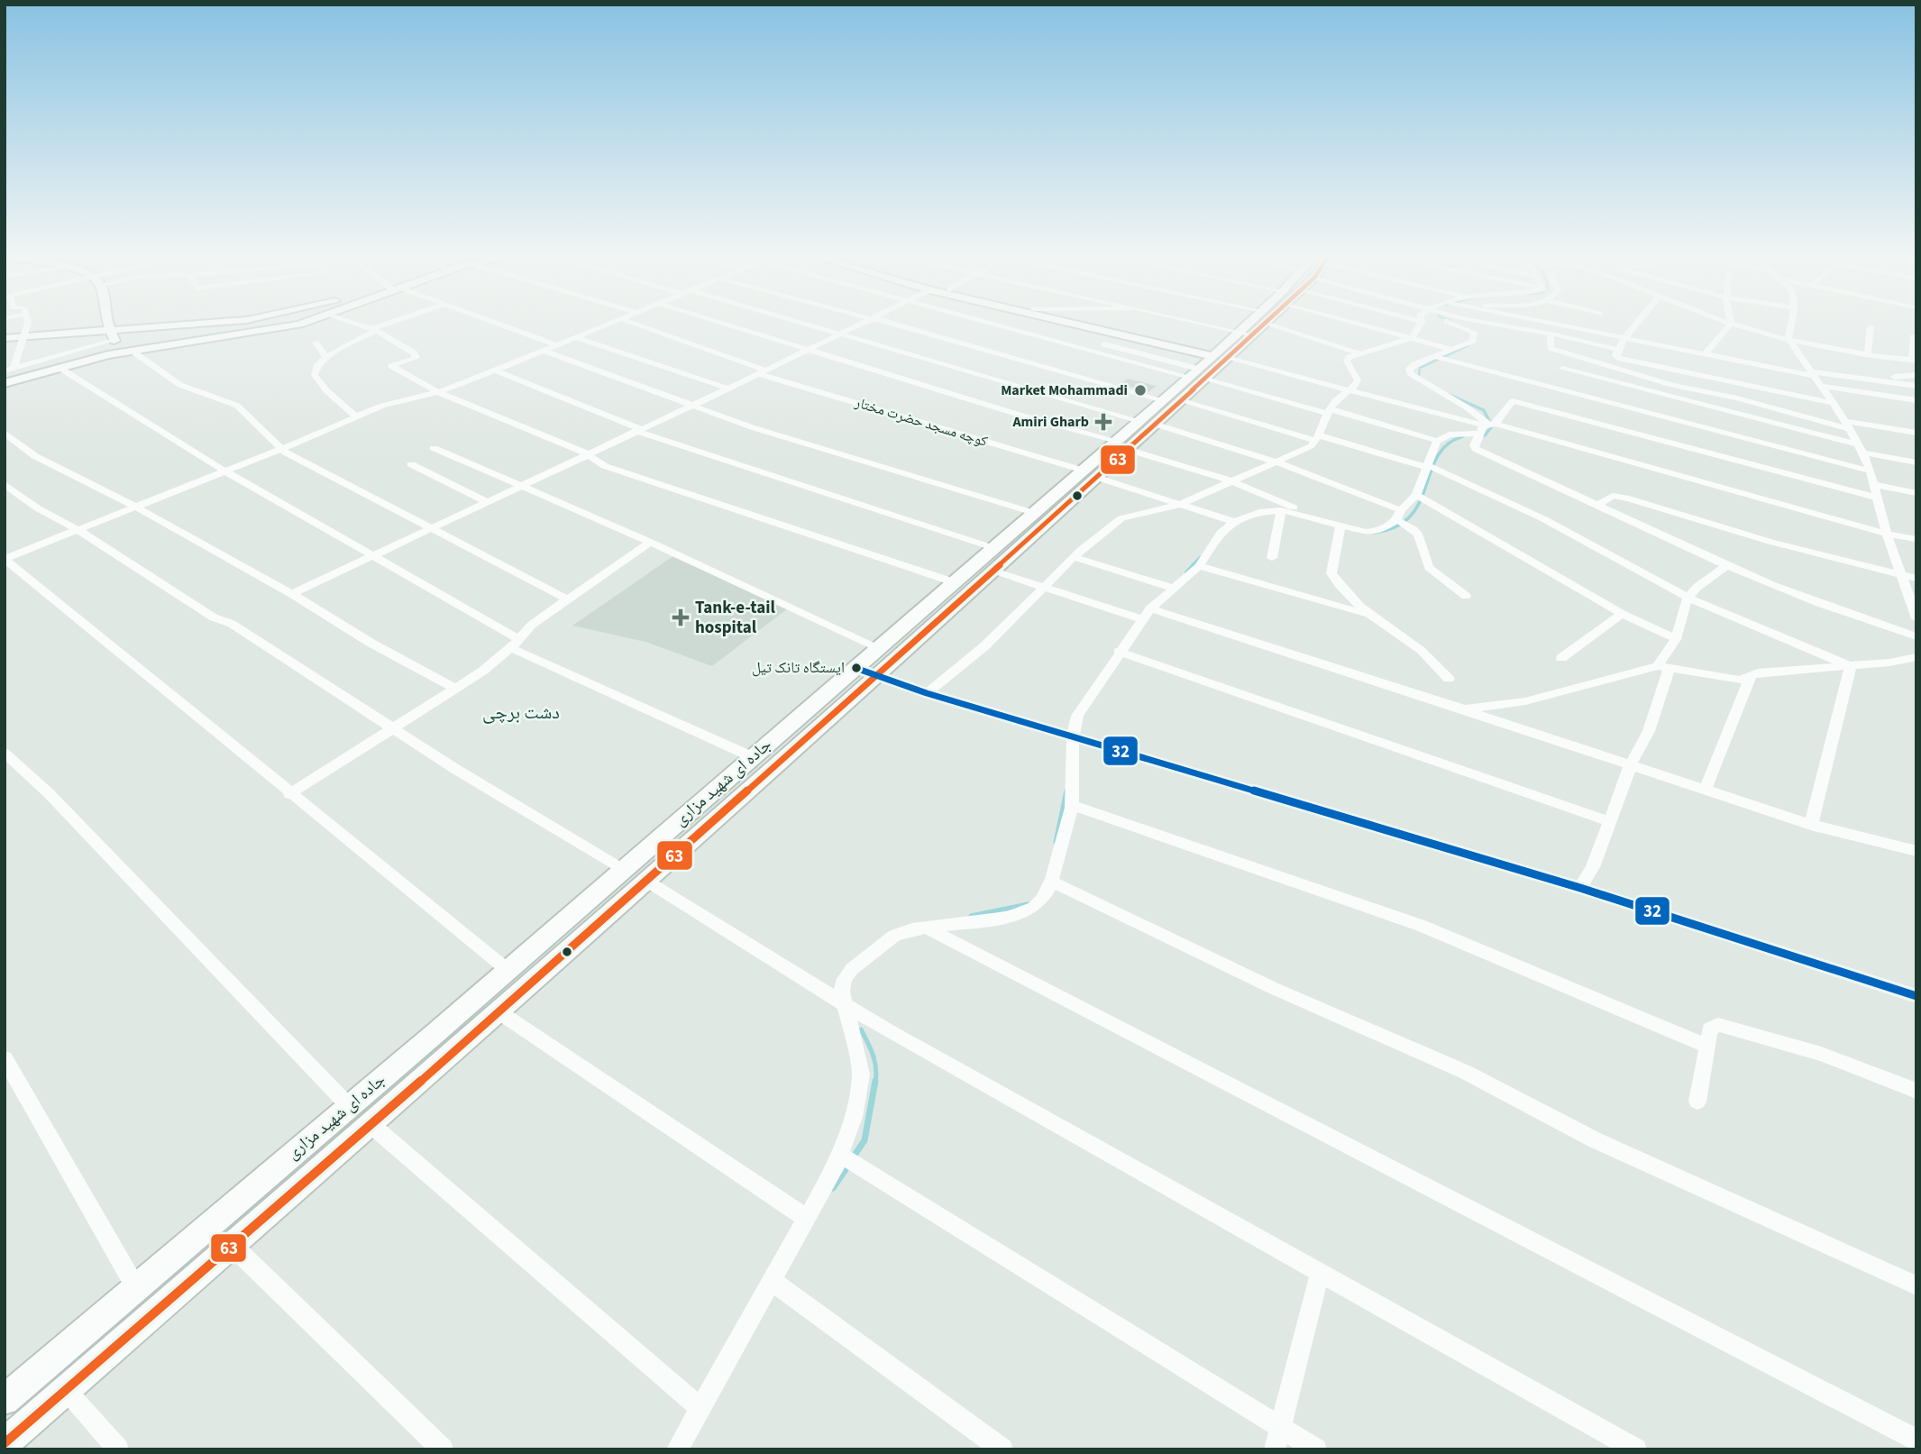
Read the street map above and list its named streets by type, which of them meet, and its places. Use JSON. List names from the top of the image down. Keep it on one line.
{"streets":{"main road":["جاده ای شهید مزاری"],"street":["کوچه مسجد حضرت مختار"]},"crossings":[["کوچه مسجد حضرت مختار","جاده ای شهید مزاری"]],"districts":["دشت برچی"],"places":{"other":["Market Mohammadi","ایستگاه تانک تیل"],"health":["Amiri Gharb","Tank-e-tail hospital"]},"lines":["transit line 63","transit line 32"]}
